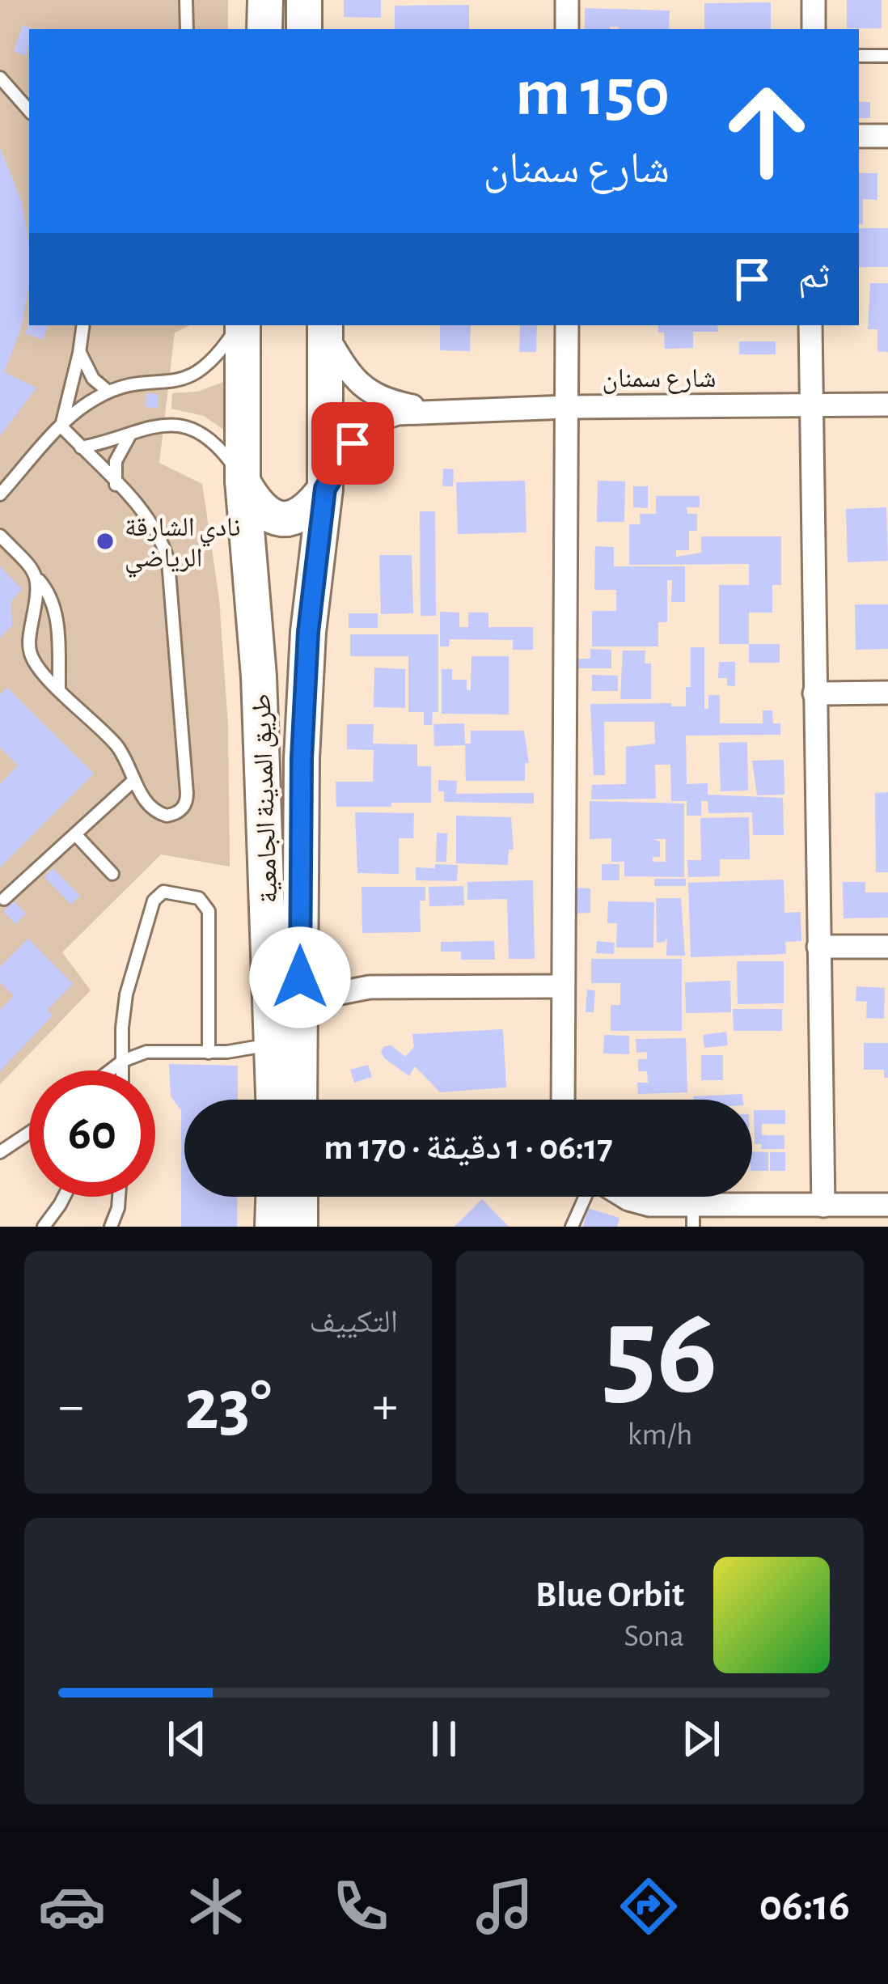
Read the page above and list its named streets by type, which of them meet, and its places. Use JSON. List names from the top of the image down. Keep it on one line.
{"streets":{"main road":["طريق المدينة الجامعية"],"street":["شارع سمنان"]},"crossings":[["شارع سمنان","طريق المدينة الجامعية"]],"places":["نادي الشارقة الرياضي"],"page":{"turn":["150 m","شارع سمنان"],"then":"ثم","limit":"60","trip":"06:17 · 1 دقيقة · 170 m","tile":[["56","km/h"],"التكييف"],"heat":["−","23°","+"],"song":["Blue Orbit","Sona"],"tabs":"06:16"}}
